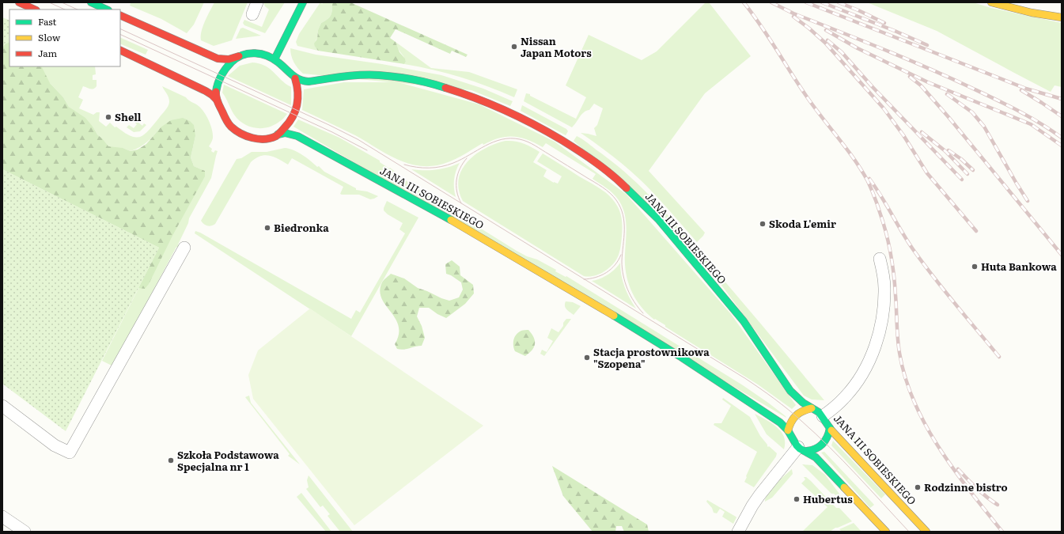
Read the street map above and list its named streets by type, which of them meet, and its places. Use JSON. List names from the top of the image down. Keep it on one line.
{"streets":{"main road":["JANA III SOBIESKIEGO"]},"places":["Nissan Japan Motors","Shell","Skoda L'emir","Biedronka","Huta Bankowa","Stacja prostownikowa \"Szopena\"","Szkoła Podstawowa Specjalna nr 1","Rodzinne bistro","Hubertus"],"legend":["Fast","Slow","Jam"]}
